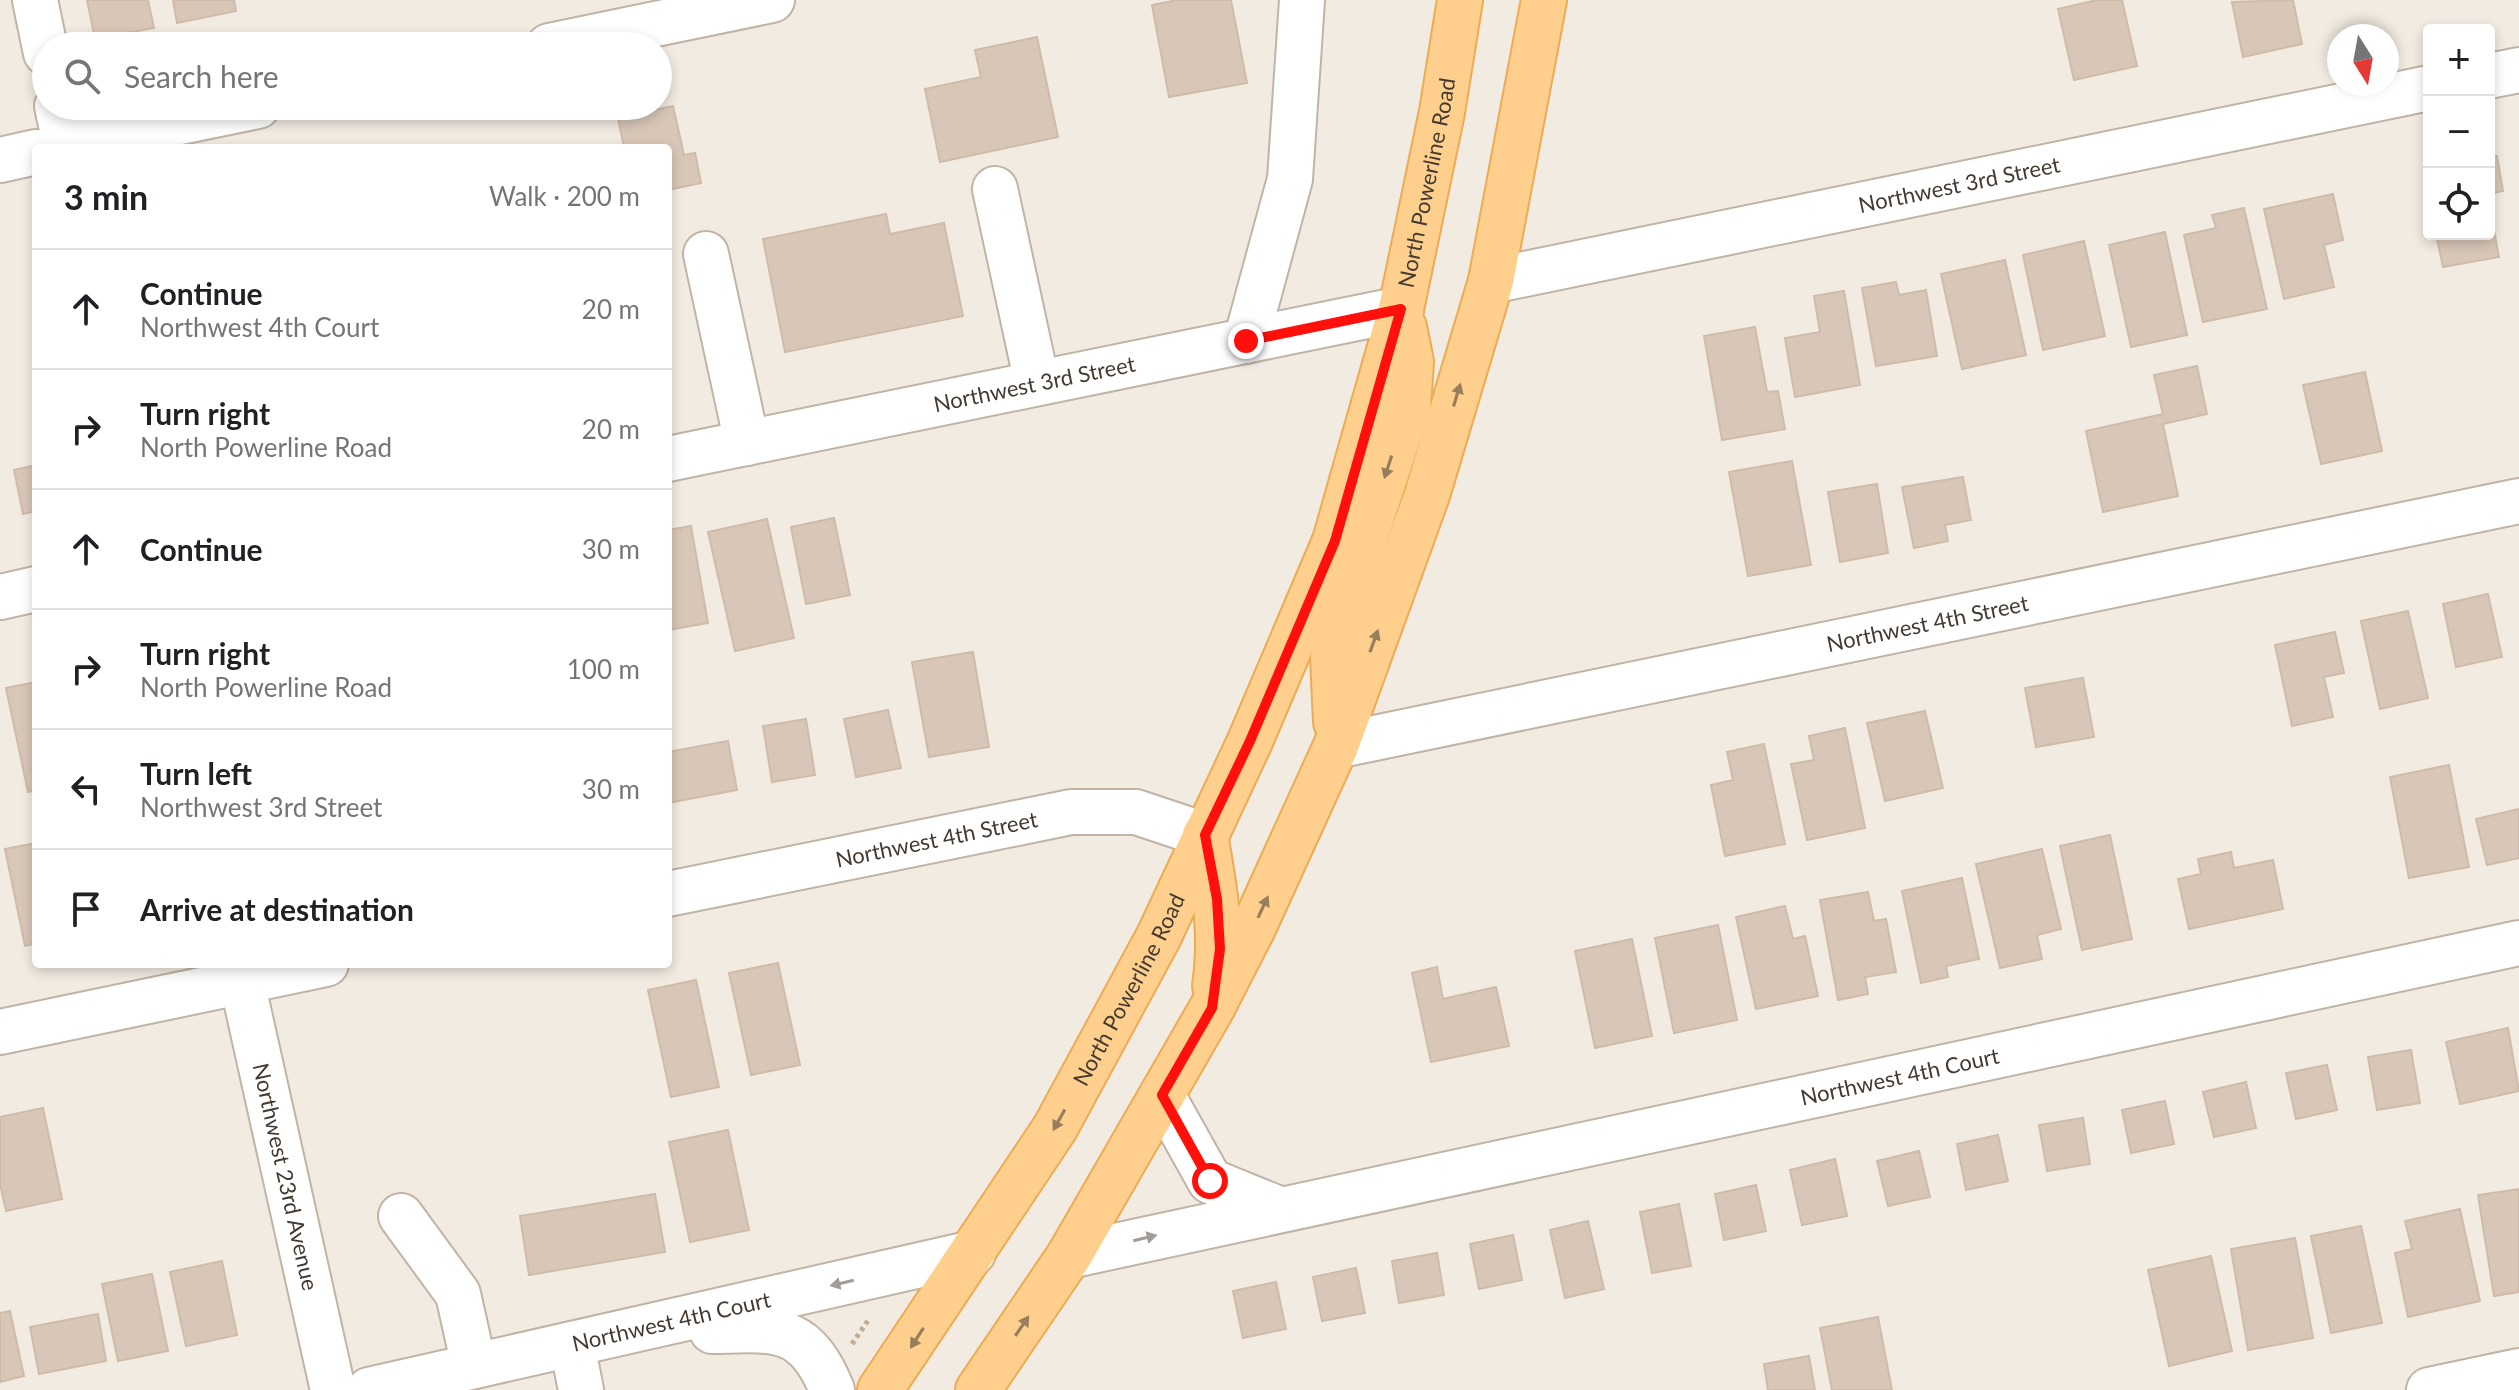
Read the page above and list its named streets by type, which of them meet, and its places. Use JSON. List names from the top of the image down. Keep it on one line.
{"streets":{"main road":["North Powerline Road"],"street":["Northwest 3rd Street","Northwest 4th Street","Northwest 4th Court","Northwest 23rd Avenue"]},"crossings":[["North Powerline Road","Northwest 3rd Street"],["North Powerline Road","Northwest 4th Street"],["North Powerline Road","Northwest 4th Court"]],"north":"bottom","page":{"map_buttons":["+","−"],"search":"Search here","heading":["3 min","Walk · 200 m"],"list":[["Continue","Northwest 4th Court","20 m"],["Turn right","North Powerline Road","20 m"],["Continue","30 m"],["Turn right","North Powerline Road","100 m"],["Turn left","Northwest 3rd Street","30 m"],"Arrive at destination"]}}
